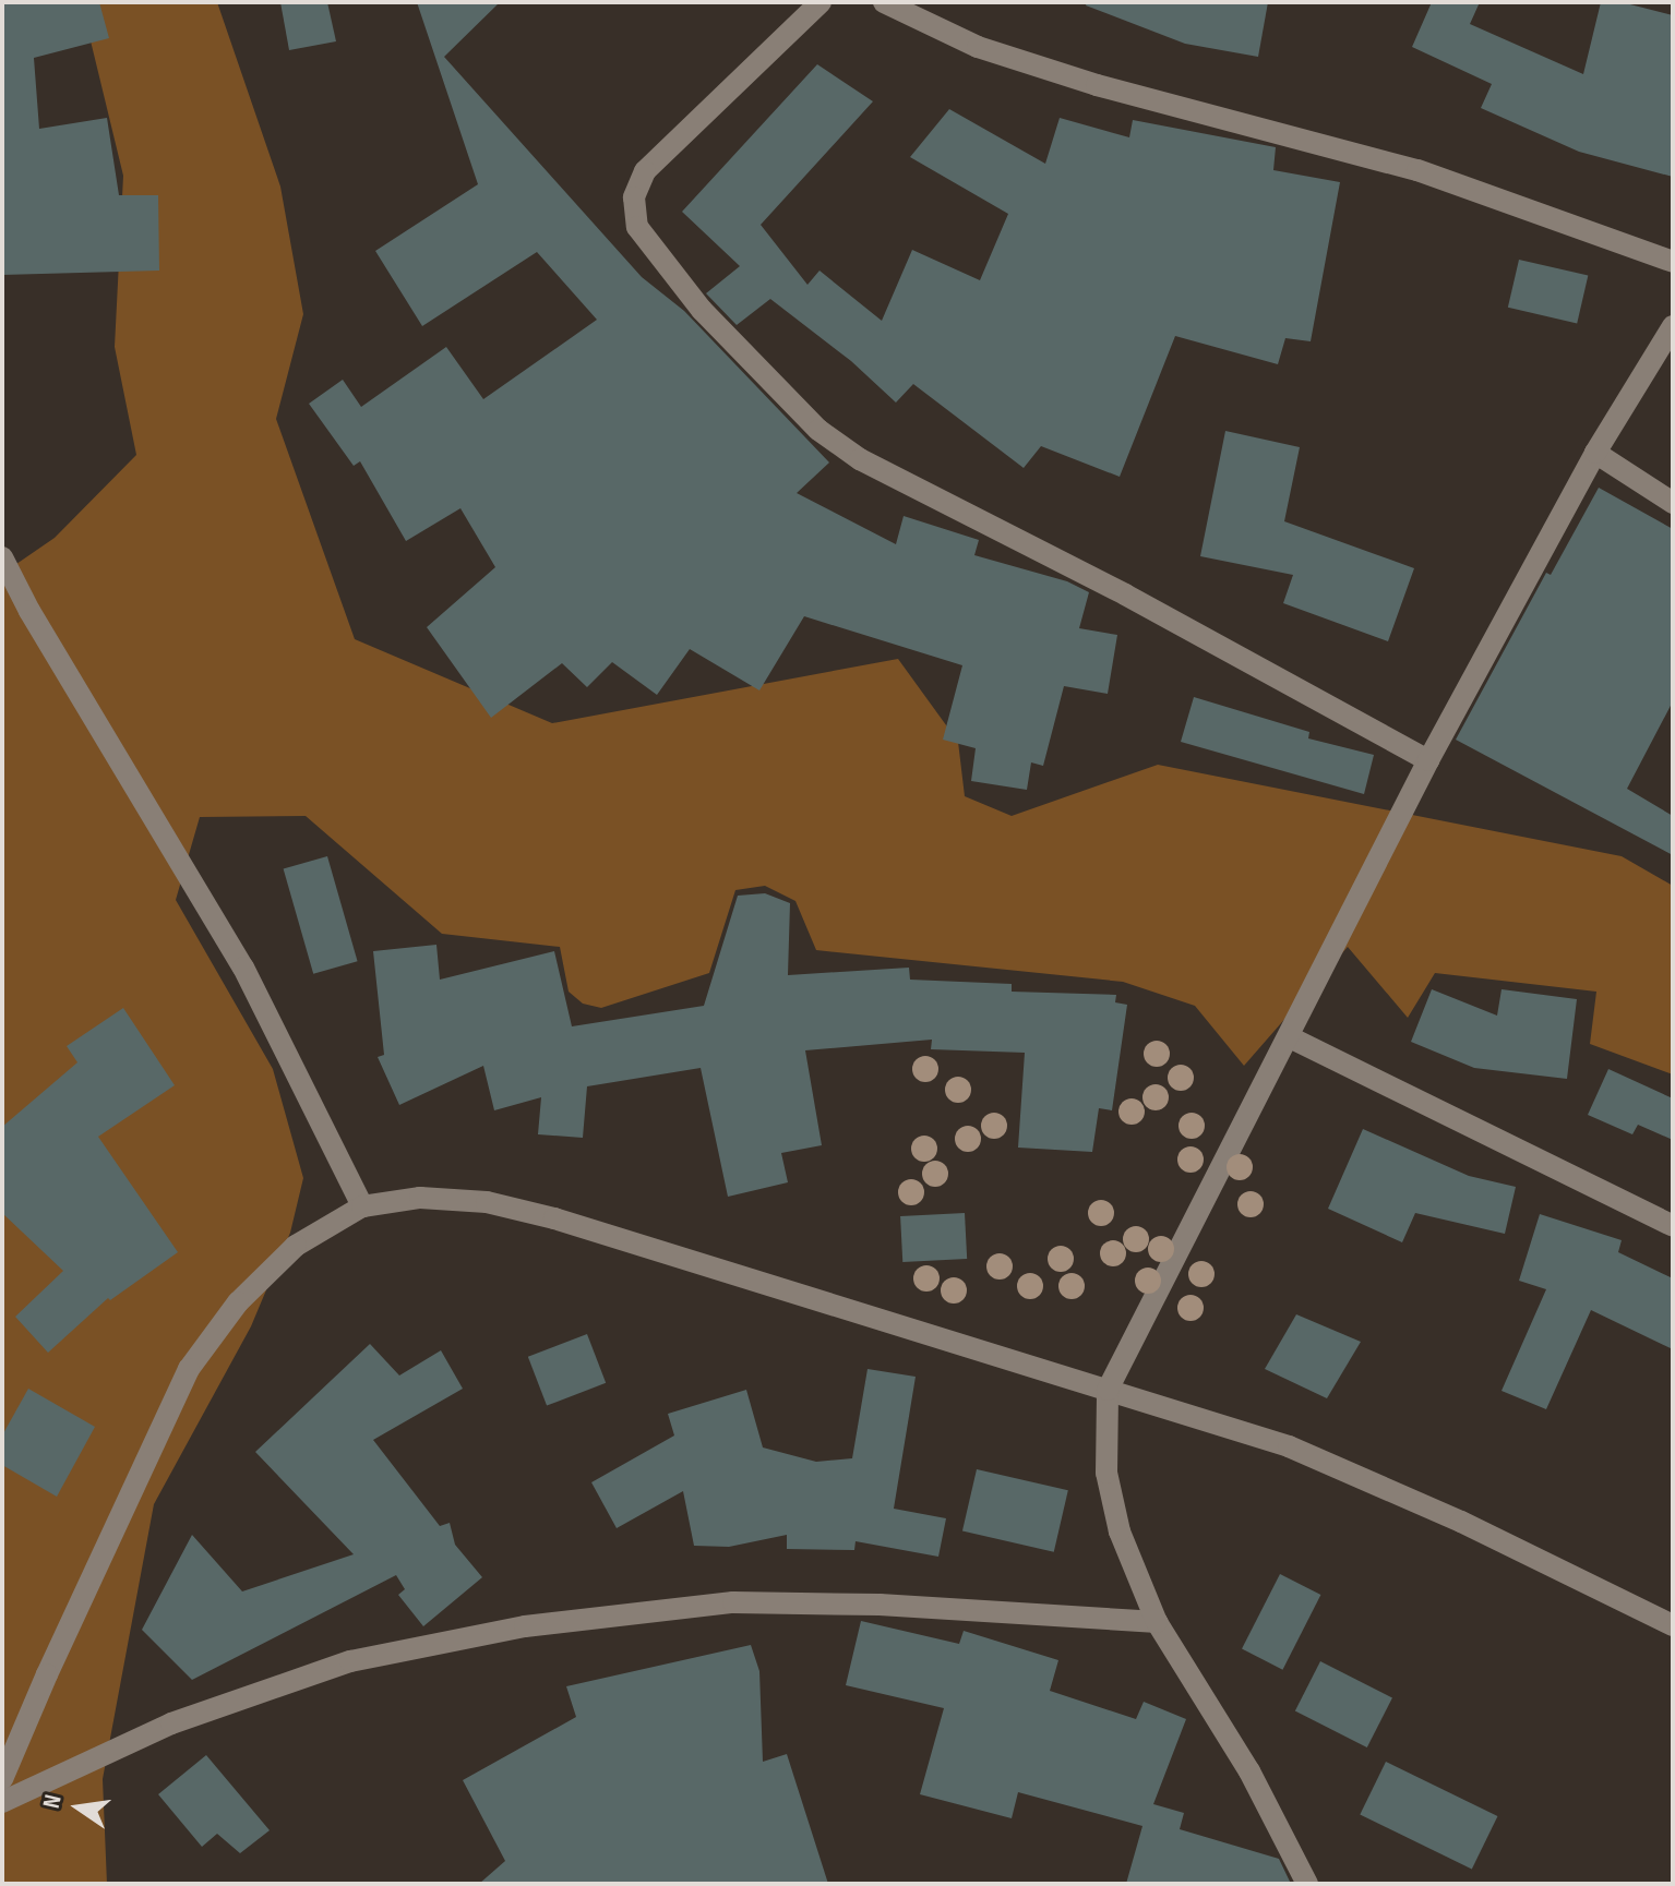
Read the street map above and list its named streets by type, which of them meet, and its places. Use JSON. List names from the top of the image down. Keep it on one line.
{"north":"left"}
